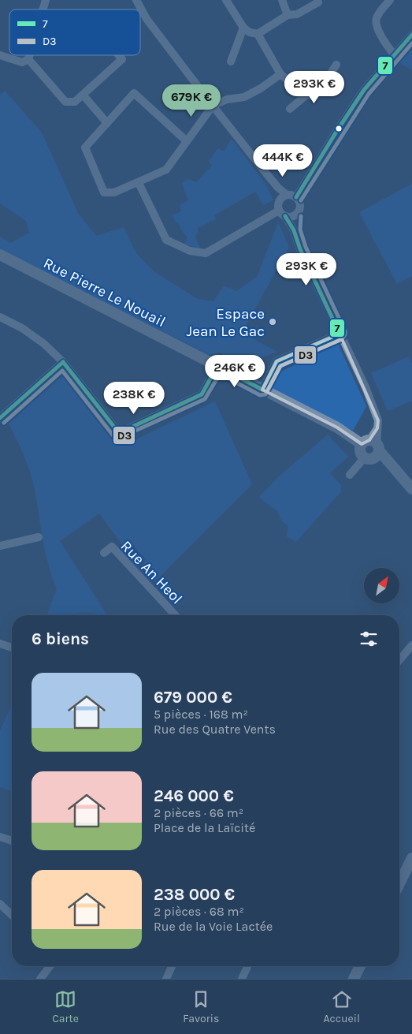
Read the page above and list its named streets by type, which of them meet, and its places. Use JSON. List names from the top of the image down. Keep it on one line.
{"streets":{"street":["Rue Pierre Le Nouail","Rue An Heol"]},"places":["Espace Jean Le Gac"],"lines":["transit line 7","transit line D3"],"legend":["7","D3"],"north":"top right","page":{"price":["293K €","679K €","444K €","293K €","246K €","238K €"],"heading":"6 biens","list":[{"name":"679 000 €","note":"5 pièces · 168 m² · Rue des Quatre Vents"},{"name":"246 000 €","note":"2 pièces · 66 m² · Place de la Laïcité"},{"name":"238 000 €","note":"2 pièces · 68 m² · Rue de la Voie Lactée"}],"tabs":["Carte","Favoris","Accueil"]}}
